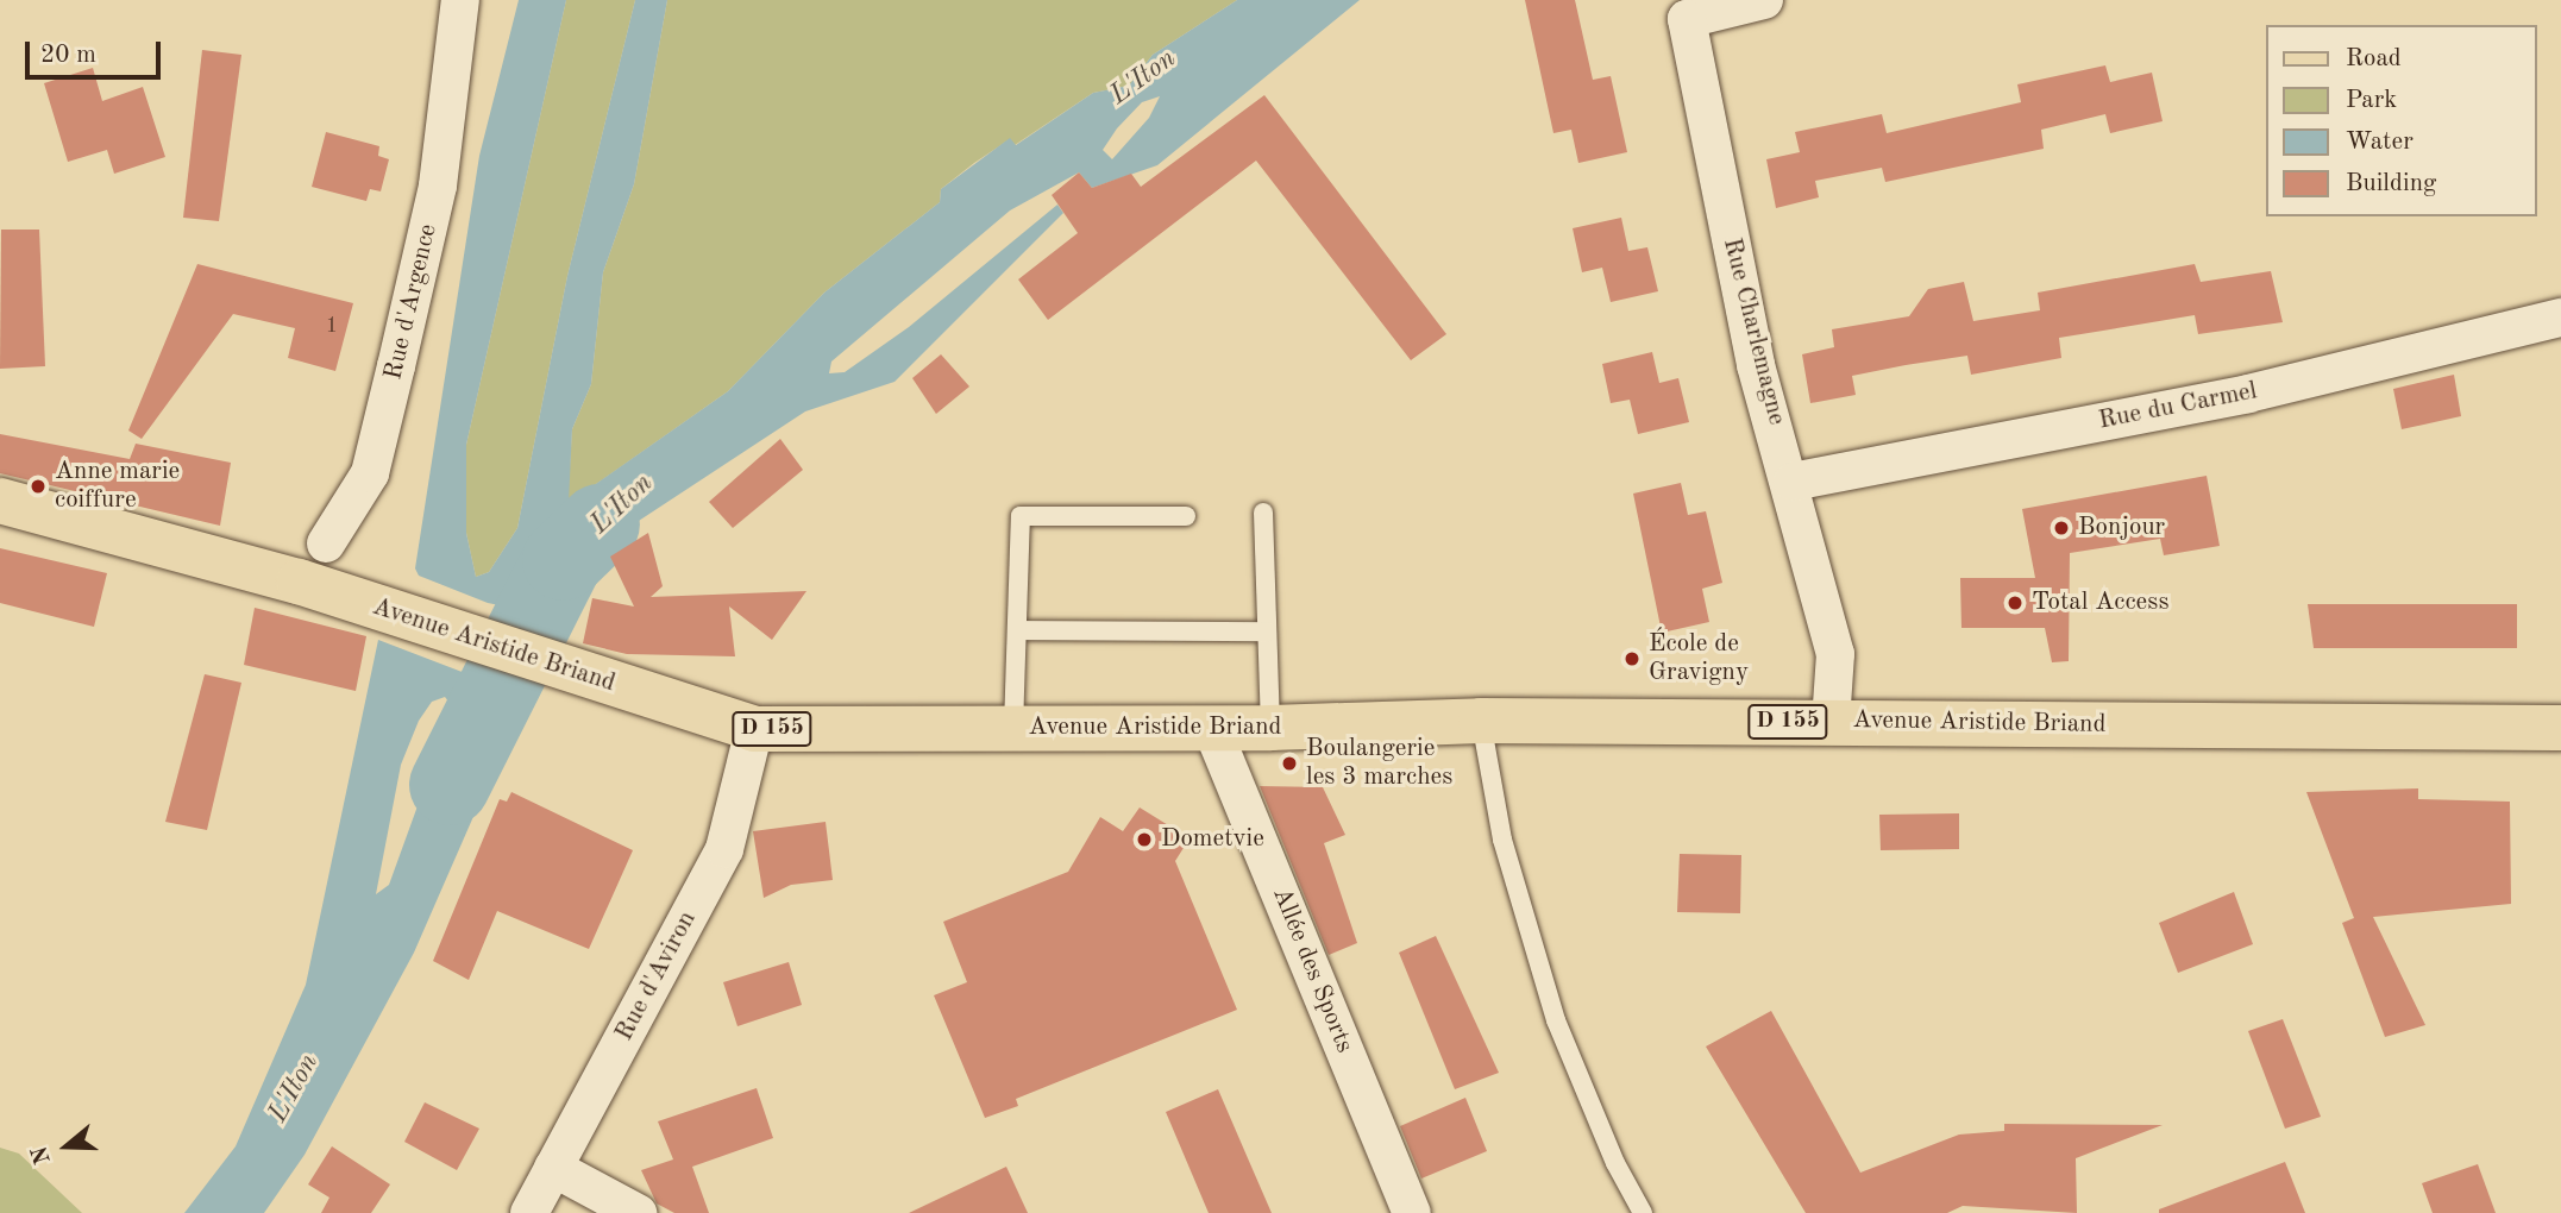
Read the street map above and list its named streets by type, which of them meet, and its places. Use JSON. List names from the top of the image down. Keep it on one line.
{"streets":{"main road":["Avenue Aristide Briand","D 155"],"street":["Rue d'Argence","Rue Charlemagne","Rue du Carmel","Allée des Sports","Rue d'Aviron"]},"crossings":[["Rue d'Argence","Avenue Aristide Briand"],["Rue Charlemagne","Rue du Carmel"],["Rue Charlemagne","Avenue Aristide Briand"],["Avenue Aristide Briand","Allée des Sports"],["Avenue Aristide Briand","Rue d'Aviron"]],"water":["L'Iton"],"places":["Anne marie coiffure","Bonjour","Total Access","École de Gravigny","Boulangerie les 3 marches","Dometvie"],"house_numbers":["1"],"legend":["Road","Park","Water","Building"],"scale_bar":"20 m","north":"left"}
